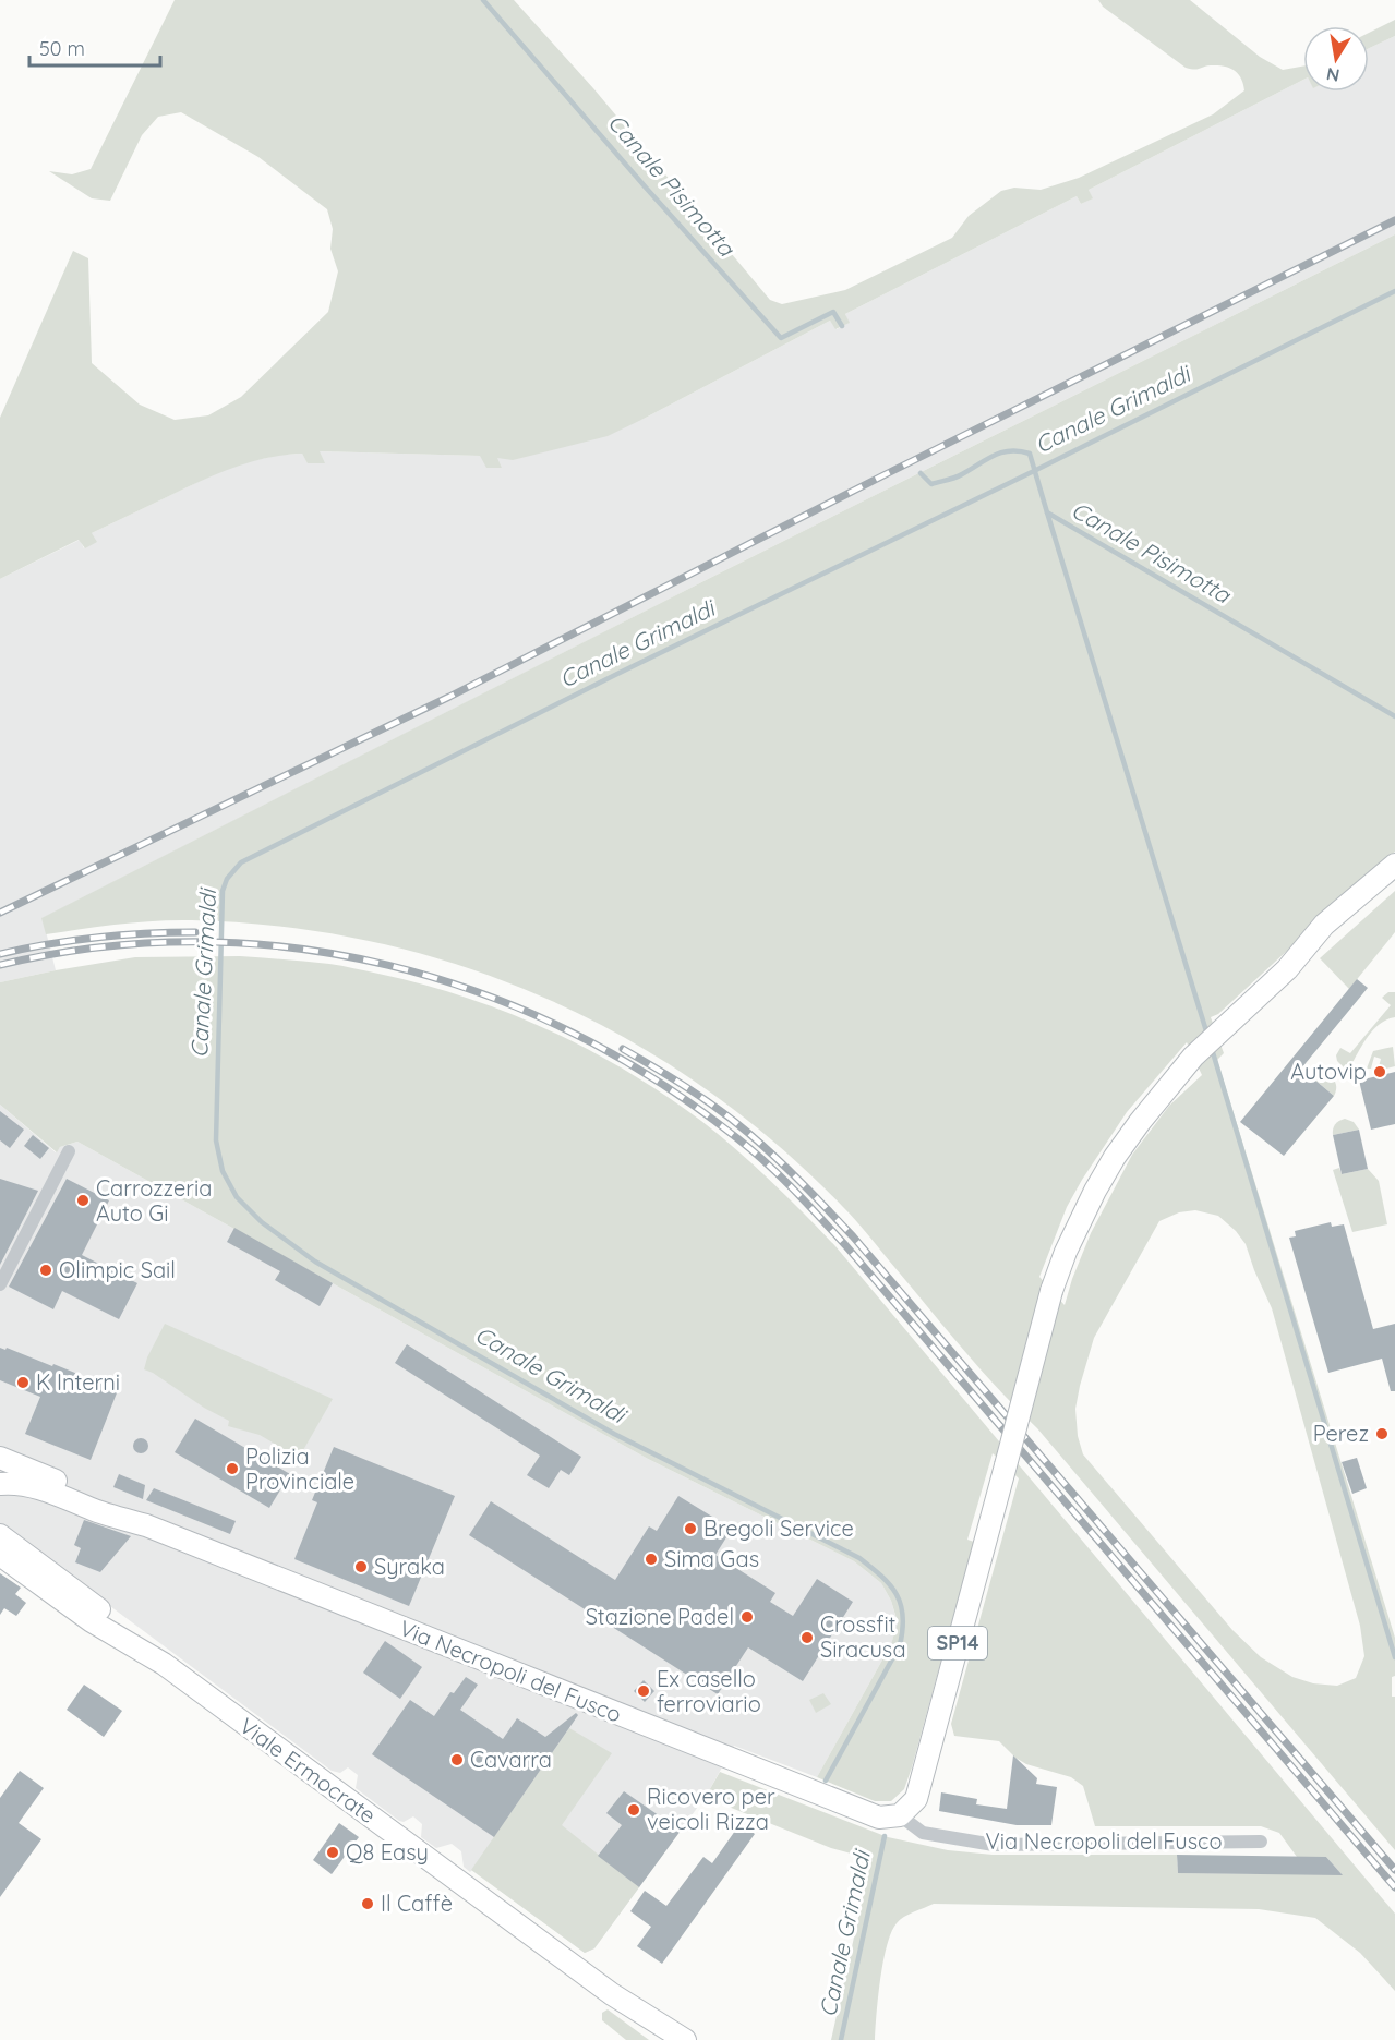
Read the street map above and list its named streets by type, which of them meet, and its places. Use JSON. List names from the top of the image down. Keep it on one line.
{"streets":{"main road":["SP14","Via Necropoli del Fusco","Viale Ermocrate"]},"crossings":[["SP14","Via Necropoli del Fusco"]],"water":["Canale Pisimotta","Canale Grimaldi"],"places":["Autovip","Carrozzeria Auto Gi","Olimpic Sail","K Interni","Perez","Polizia Provinciale","Bregoli Service","Sima Gas","Syraka","Stazione Padel","Crossfit Siracusa","Ex casello ferroviario","Cavarra","Ricovero per veicoli Rizza","Q8 Easy","Il Caffè"],"scale_bar":"50 m","north":"bottom"}
